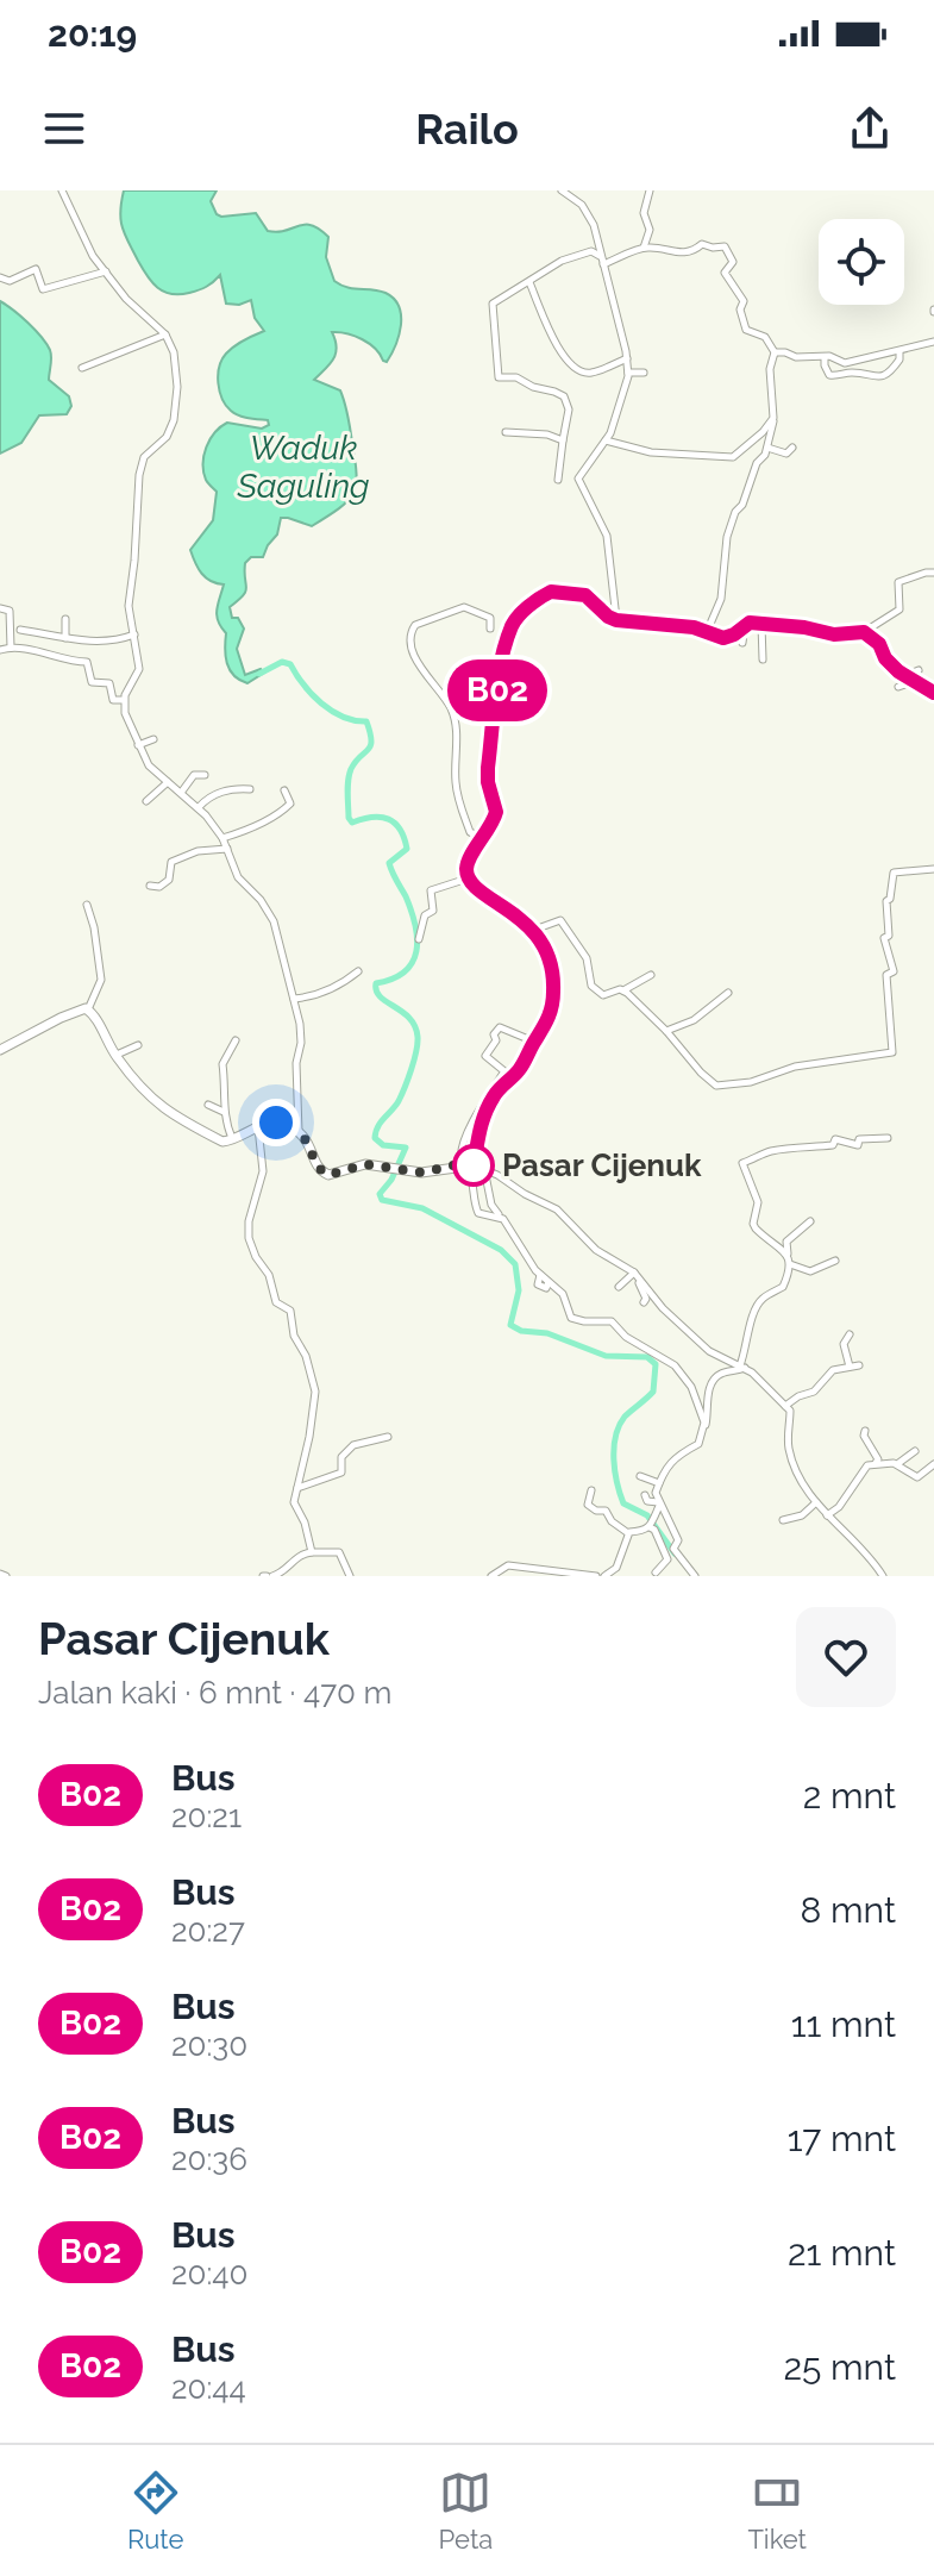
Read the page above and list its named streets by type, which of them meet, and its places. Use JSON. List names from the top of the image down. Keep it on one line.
{"water":["Waduk Saguling"],"places":["Pasar Cijenuk"],"lines":["bus line B02"],"page":{"status":"20:19","header":"Railo","on_map":"B02","heading":["Pasar Cijenuk","Jalan kaki · 6 mnt · 470 m"],"list":[{"mark":"B02","name":"Bus","note":"20:21","value":"2 mnt"},{"mark":"B02","name":"Bus","note":"20:27","value":"8 mnt"},{"mark":"B02","name":"Bus","note":"20:30","value":"11 mnt"},{"mark":"B02","name":"Bus","note":"20:36","value":"17 mnt"},{"mark":"B02","name":"Bus","note":"20:40","value":"21 mnt"},{"mark":"B02","name":"Bus","note":"20:44","value":"25 mnt"}],"tabs":["Rute","Peta","Tiket"]}}
